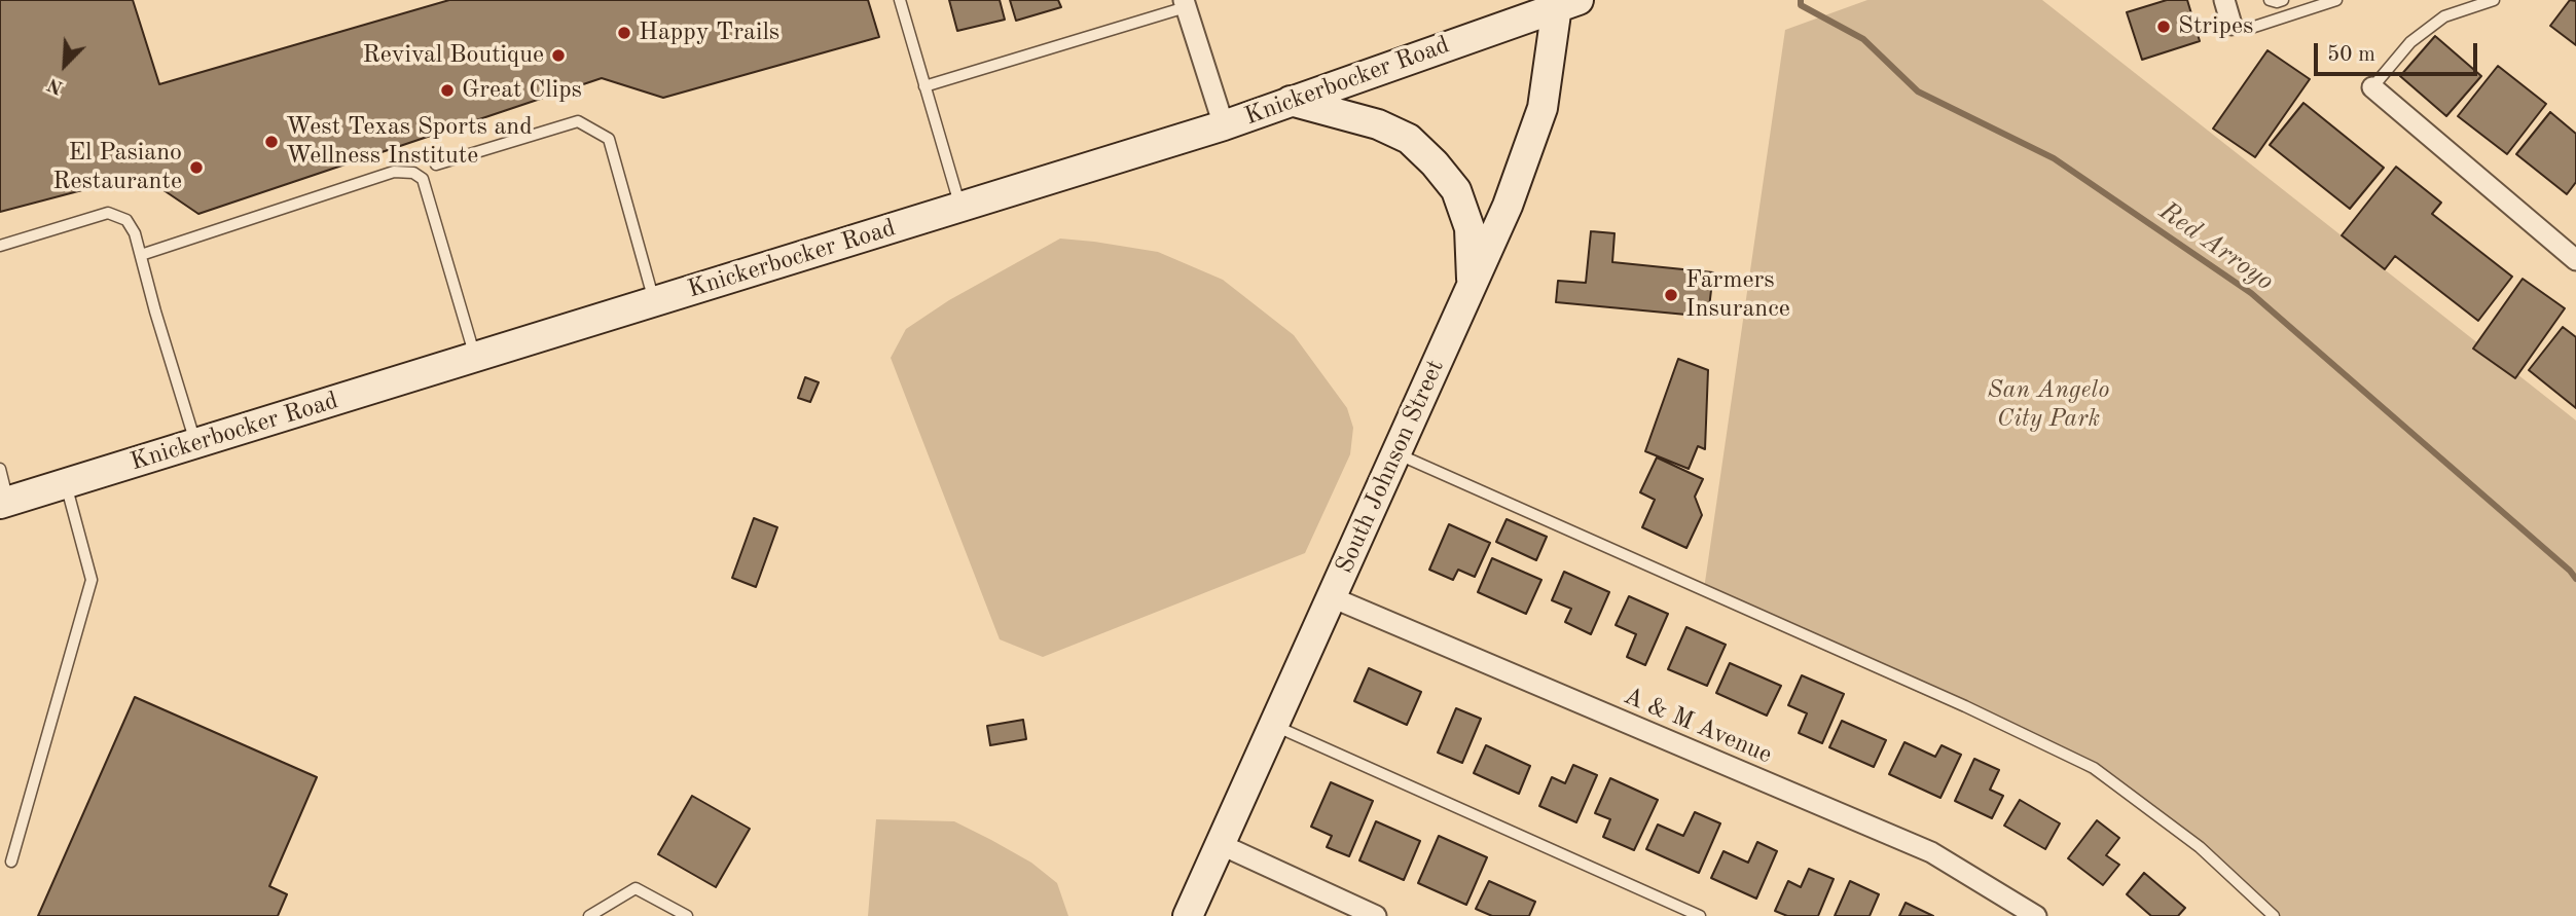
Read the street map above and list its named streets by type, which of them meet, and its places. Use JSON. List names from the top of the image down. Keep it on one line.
{"streets":{"main road":["Knickerbocker Road","South Johnson Street"],"street":["A & M Avenue"]},"crossings":[["Knickerbocker Road","South Johnson Street"],["South Johnson Street","A & M Avenue"]],"water":["Red Arroyo"],"parks":["San Angelo City Park"],"places":["Stripes","Happy Trails","Revival Boutique","Great Clips","West Texas Sports and Wellness Institute","El Pasiano Restaurante","Farmers Insurance"],"scale_bar":"50 m","north":"bottom left"}
